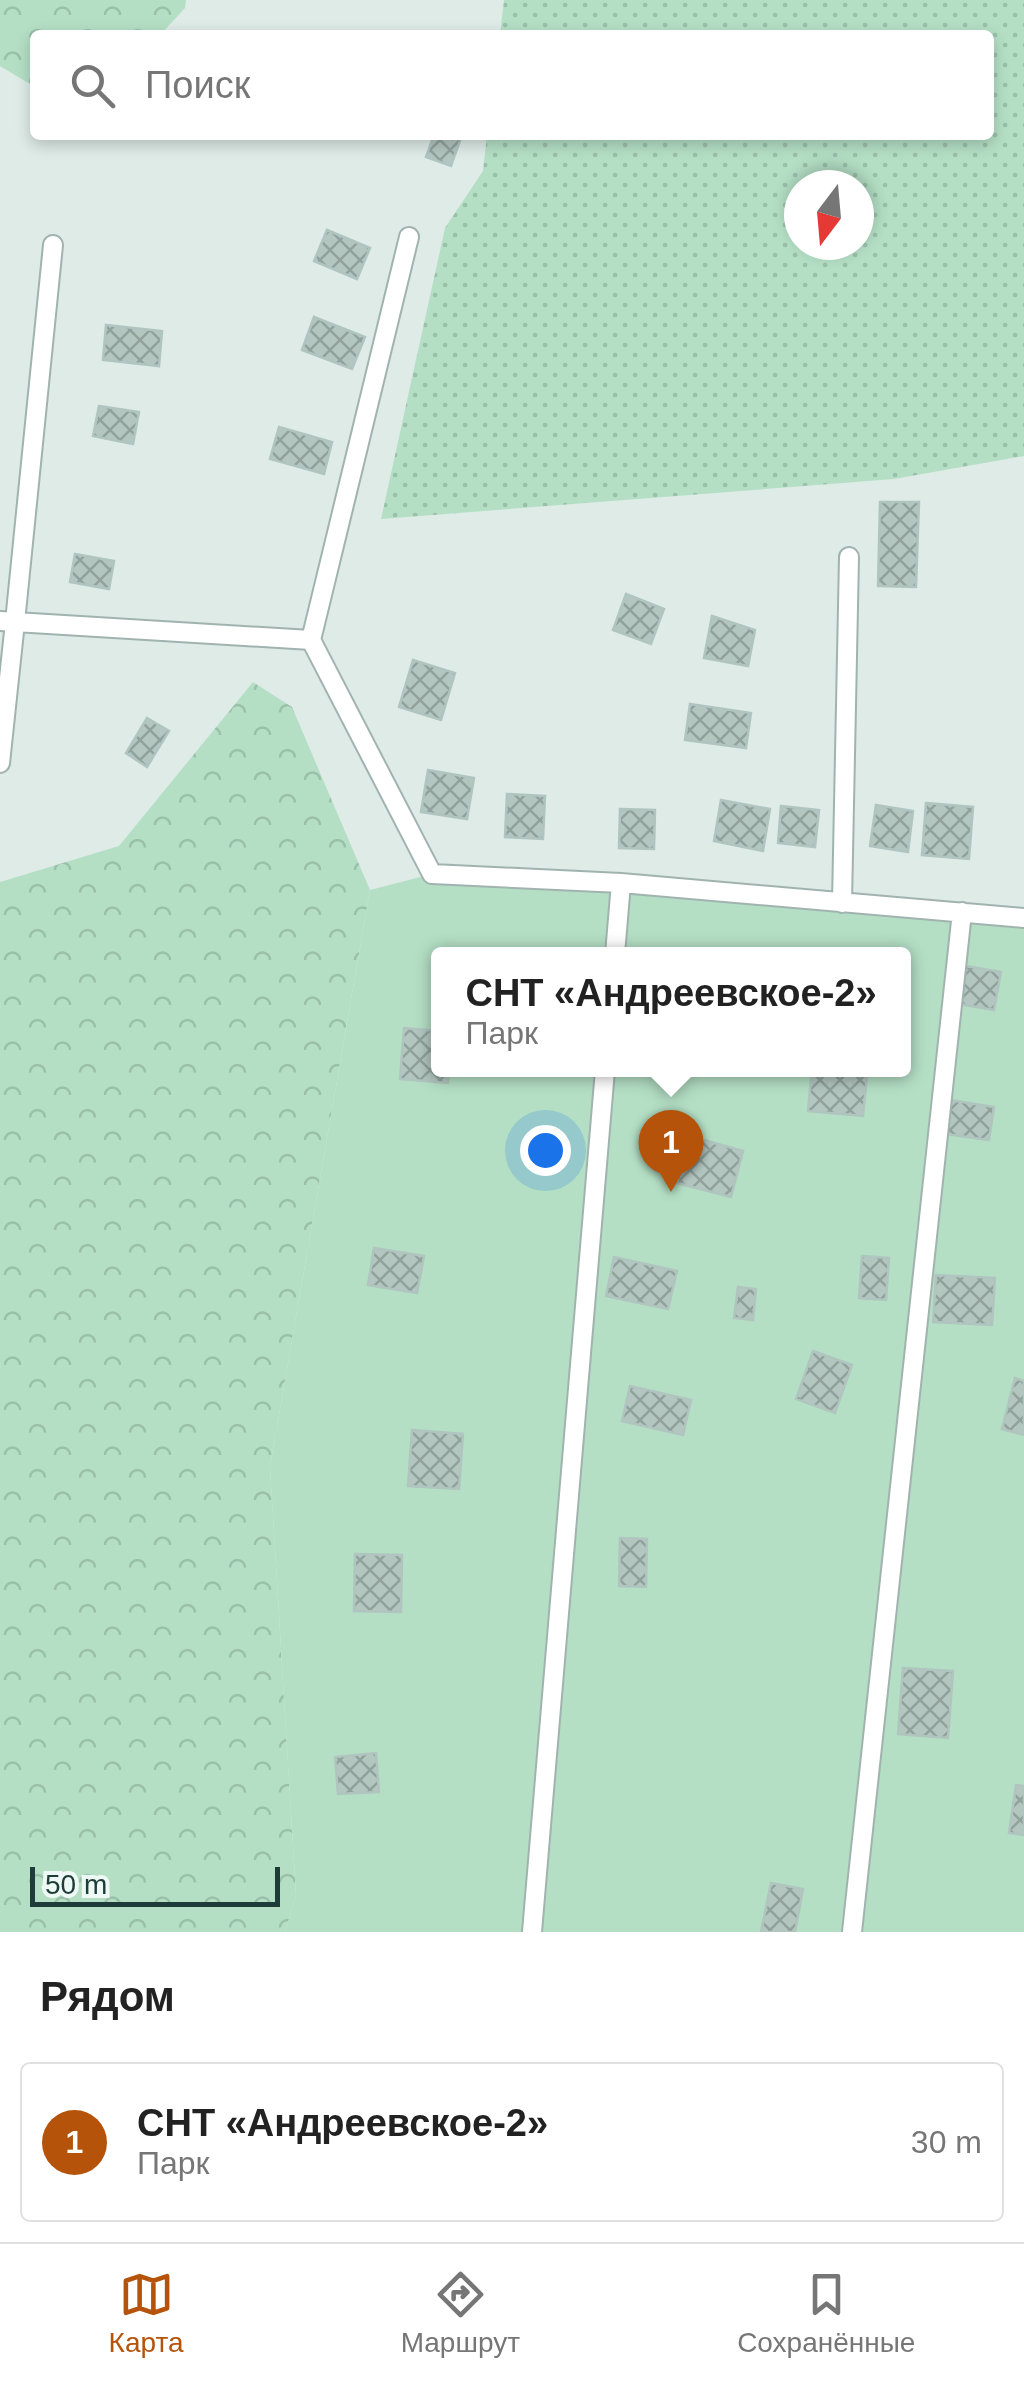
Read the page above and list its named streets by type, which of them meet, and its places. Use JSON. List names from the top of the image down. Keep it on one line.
{"scale_bar":"50 m","north":"bottom","page":{"search":"Поиск","popup":["СНТ «Андреевское-2»","Парк"],"pins":"1","scale":"50 m","heading":"Рядом","list":[{"mark":"1","name":"СНТ «Андреевское-2»","note":"Парк","value":"30 m"}],"nav":["Карта","Маршрут","Сохранённые"]}}
